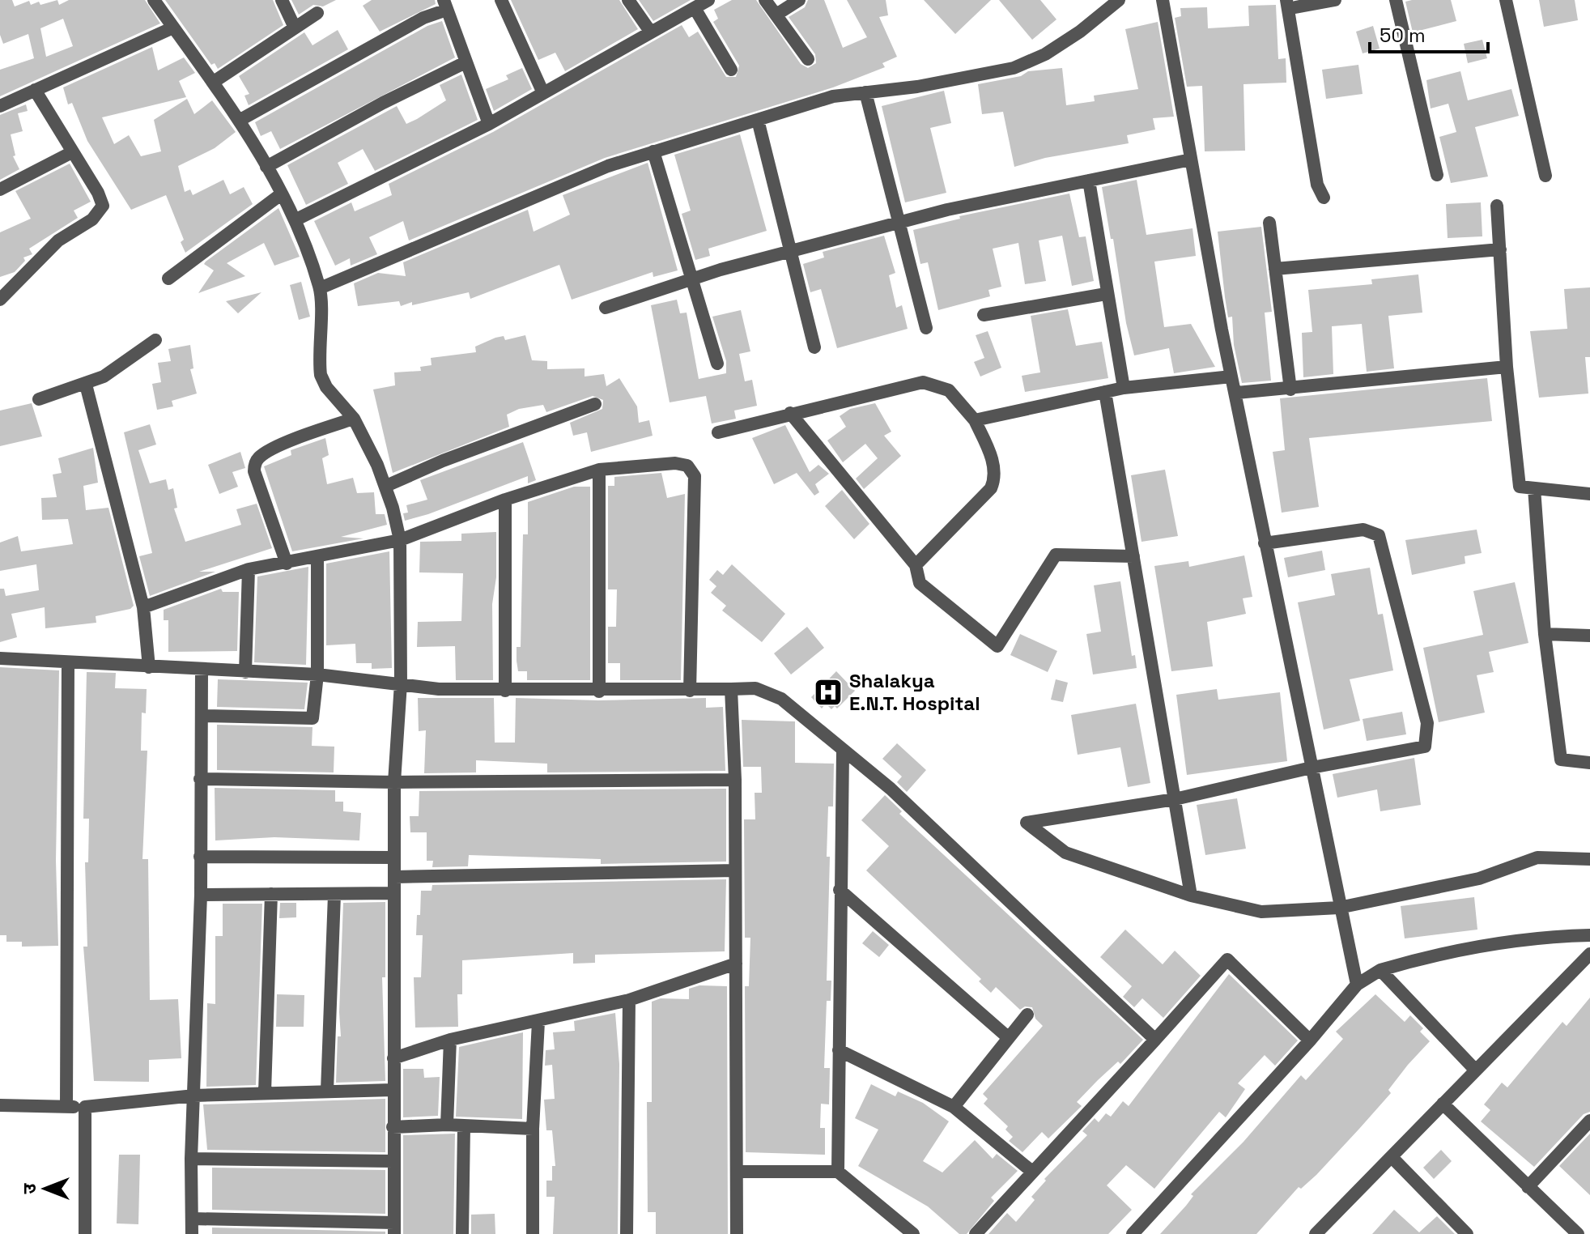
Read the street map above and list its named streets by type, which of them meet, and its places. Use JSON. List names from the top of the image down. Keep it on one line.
{"places":{"hospital":["Shalakya E.N.T. Hospital"]},"scale_bar":"50 m","north":"left"}
